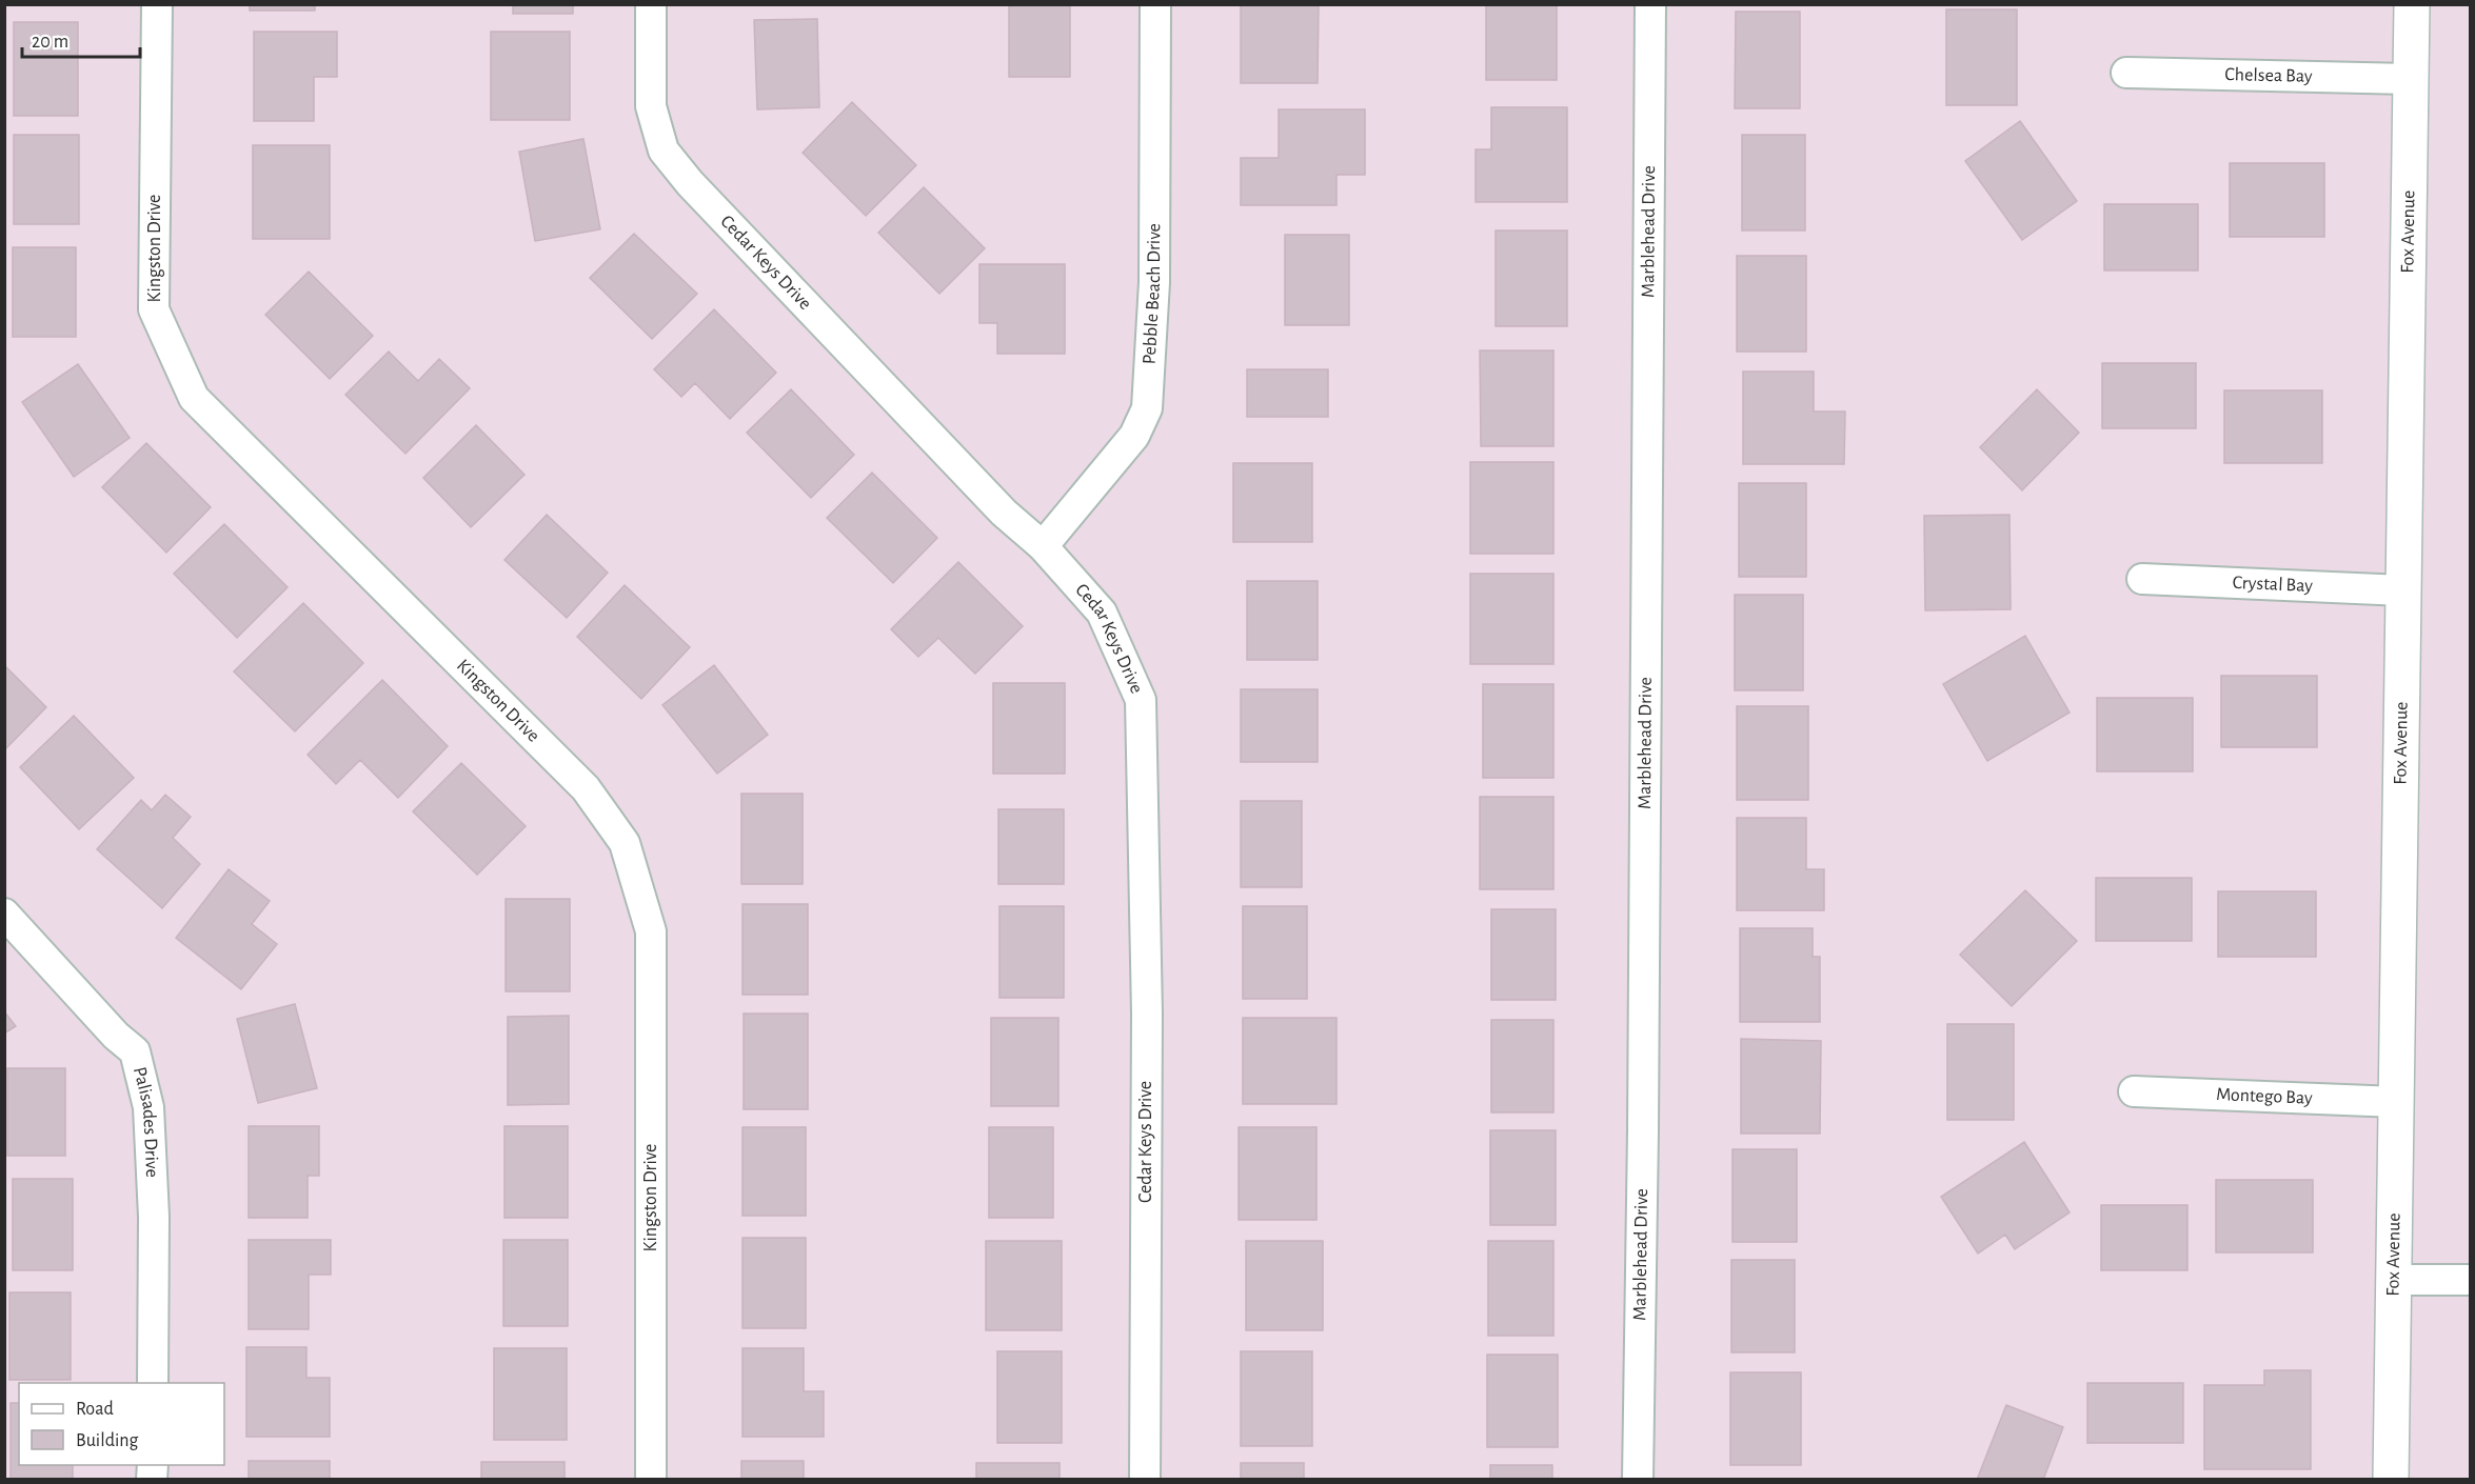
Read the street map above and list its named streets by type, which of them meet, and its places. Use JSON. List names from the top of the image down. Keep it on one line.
{"streets":{"main road":["Fox Avenue"],"street":["Chelsea Bay","Marblehead Drive","Kingston Drive","Cedar Keys Drive","Pebble Beach Drive","Crystal Bay","Montego Bay","Palisades Drive"]},"crossings":[["Chelsea Bay","Fox Avenue"],["Fox Avenue","Crystal Bay"],["Fox Avenue","Montego Bay"],["Cedar Keys Drive","Pebble Beach Drive"]],"legend":["Road","Building"],"scale_bar":"20 m"}
